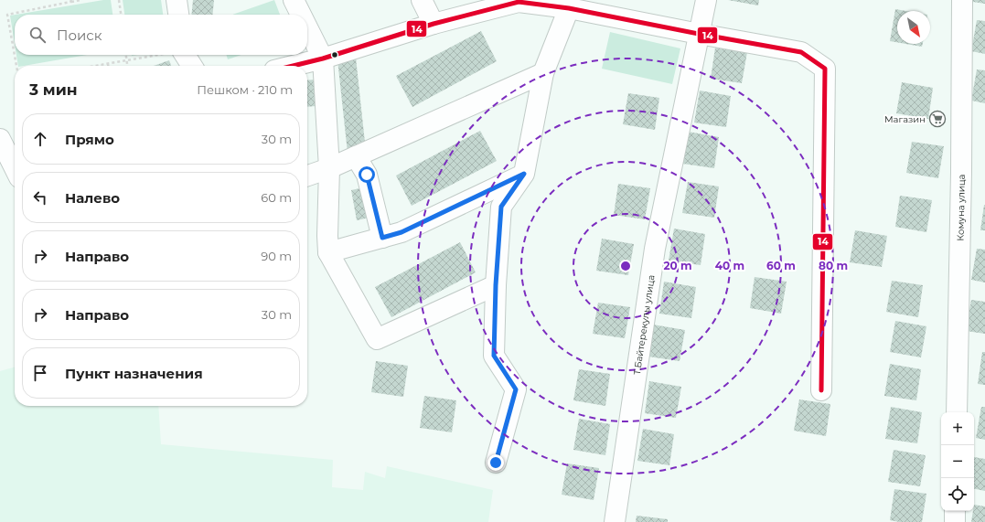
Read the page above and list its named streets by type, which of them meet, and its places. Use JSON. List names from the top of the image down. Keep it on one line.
{"streets":{"street":["Комуна улица","Т.Байтерекулы улица"]},"places":{"supermarket":["Магазин"]},"lines":["transit line 14"],"north":"bottom right","page":{"search":"Поиск","heading":["3 мин","Пешком · 210 m"],"list":[["Прямо","30 m"],["Налево","60 m"],["Направо","90 m"],["Направо","30 m"],"Пункт назначения"],"map_buttons":["+","−"]},"rings":["20 m","40 m","60 m","80 m"]}
